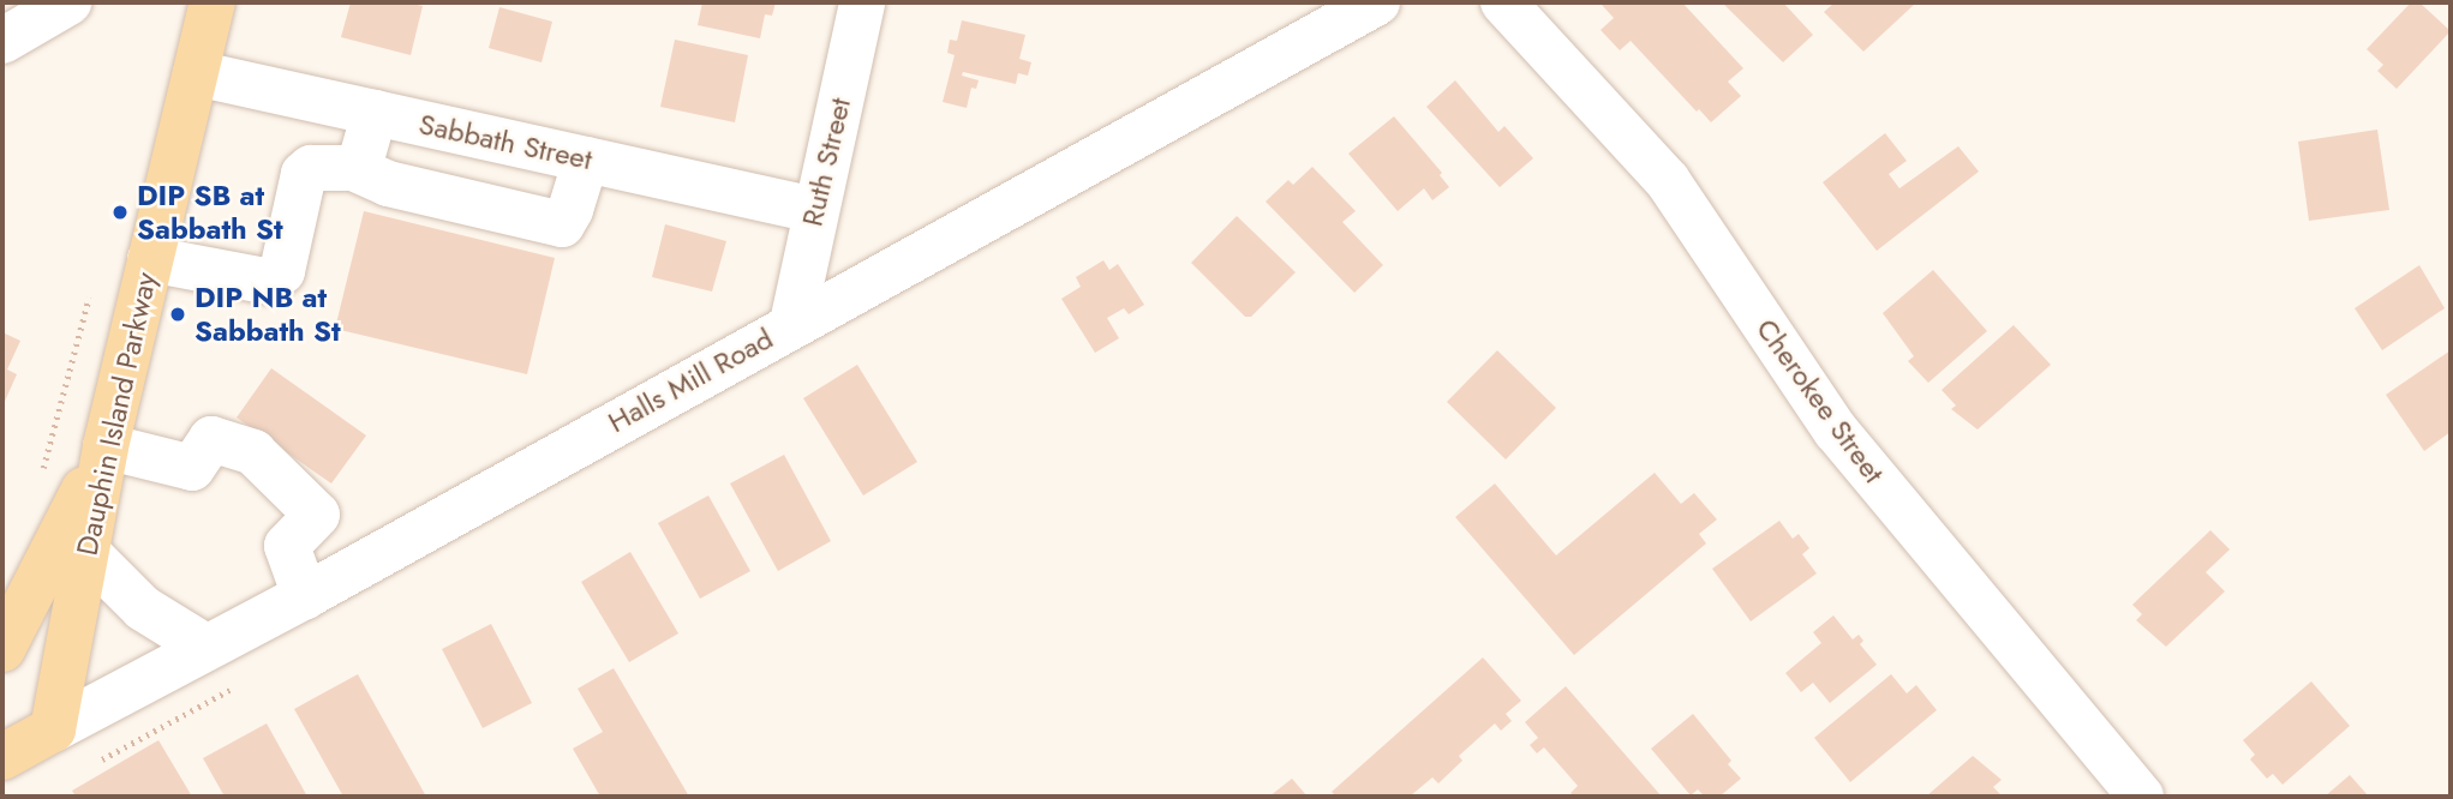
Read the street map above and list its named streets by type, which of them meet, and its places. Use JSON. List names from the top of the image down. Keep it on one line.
{"streets":{"main road":["Halls Mill Road","Dauphin Island Parkway"],"street":["Sabbath Street","Ruth Street","Cherokee Street"]},"crossings":[["Sabbath Street","Ruth Street"],["Sabbath Street","Dauphin Island Parkway"],["Ruth Street","Halls Mill Road"],["Halls Mill Road","Dauphin Island Parkway"]],"places":["DIP SB at Sabbath St","DIP NB at Sabbath St"]}
